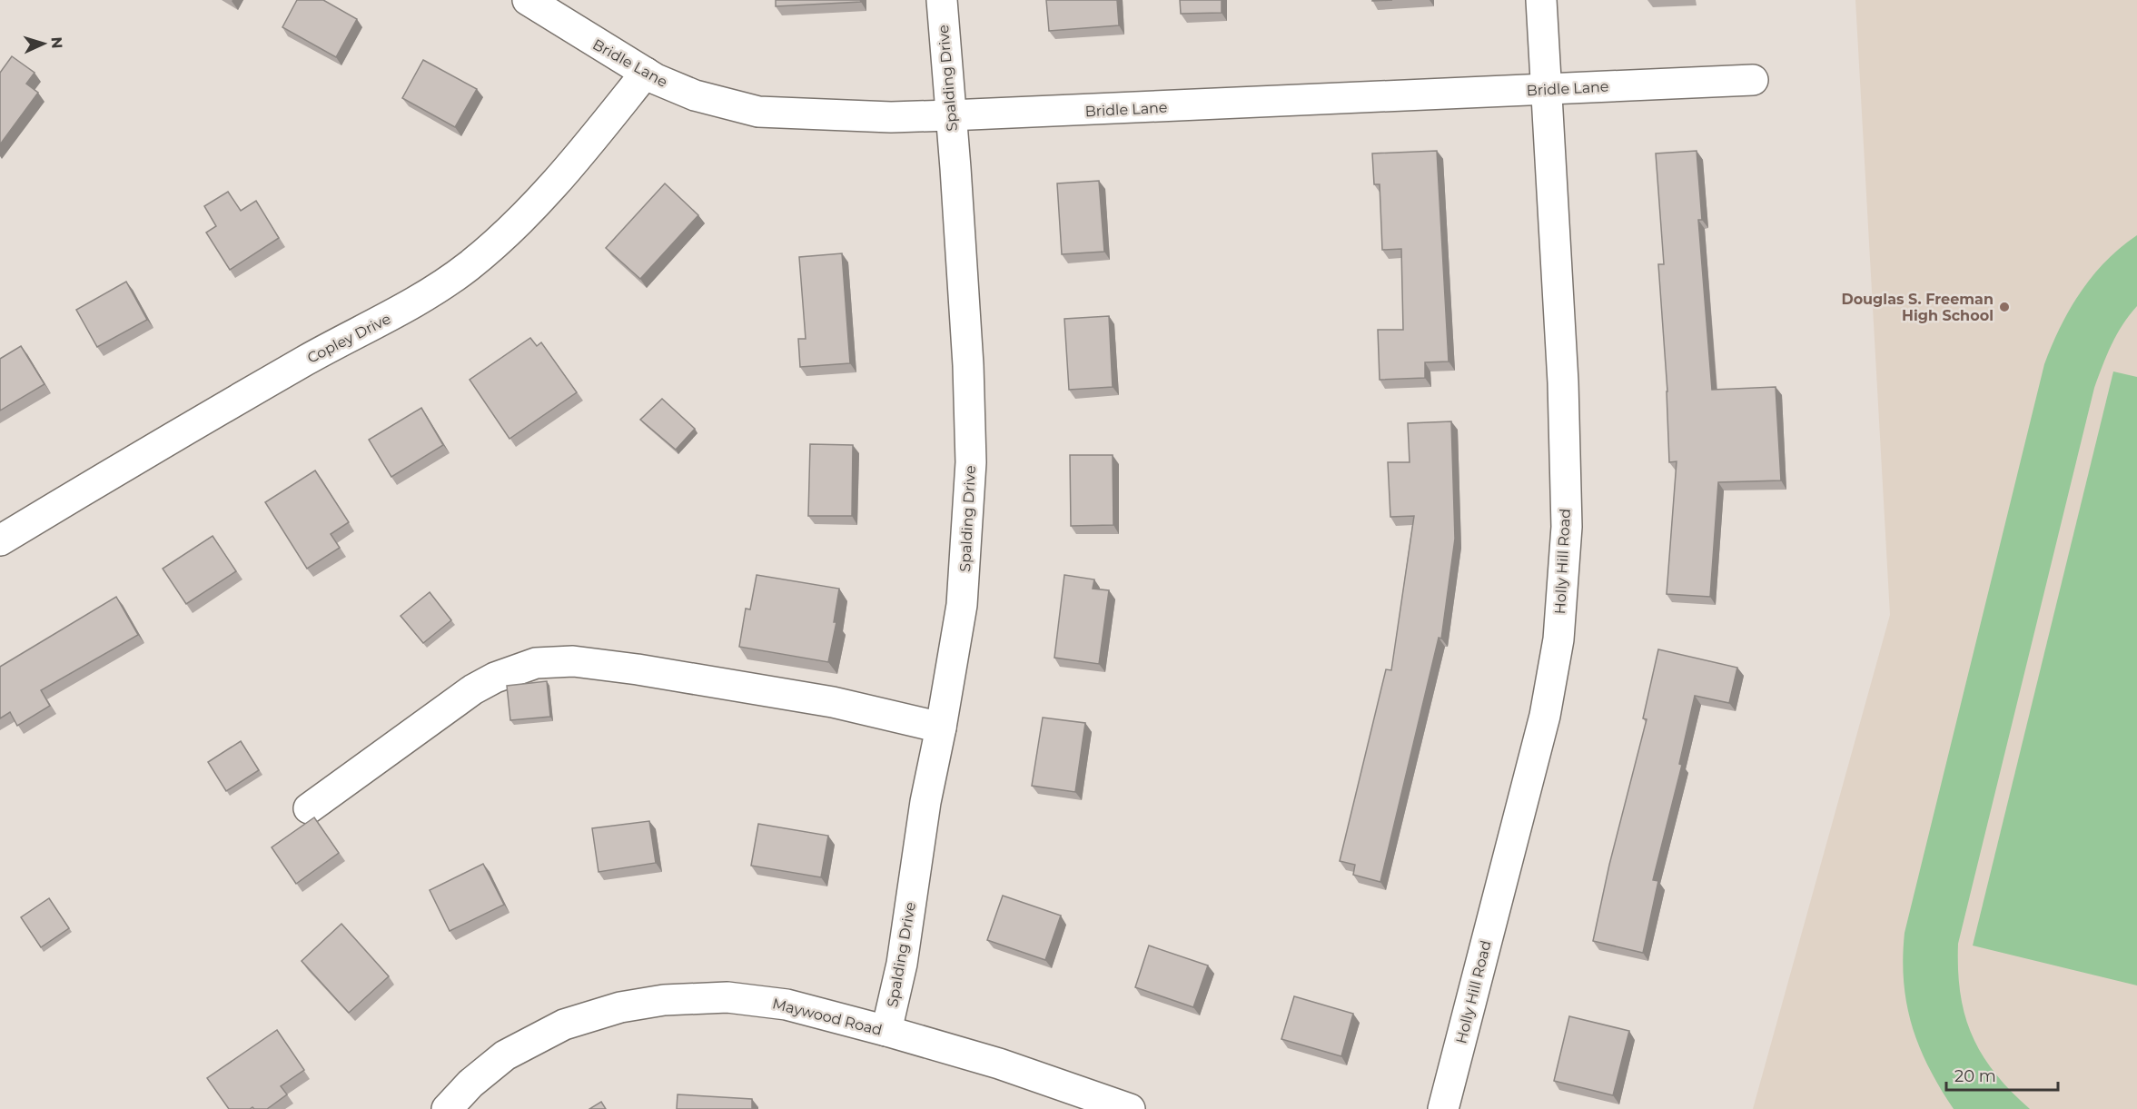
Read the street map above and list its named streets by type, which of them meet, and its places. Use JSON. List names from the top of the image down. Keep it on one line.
{"streets":{"street":["Bridle Lane","Spalding Drive","Copley Drive","Holly Hill Road","Maywood Road"]},"crossings":[["Bridle Lane","Spalding Drive"],["Bridle Lane","Copley Drive"],["Bridle Lane","Holly Hill Road"],["Spalding Drive","Maywood Road"]],"places":["Douglas S. Freeman High School"],"scale_bar":"20 m","north":"right"}
